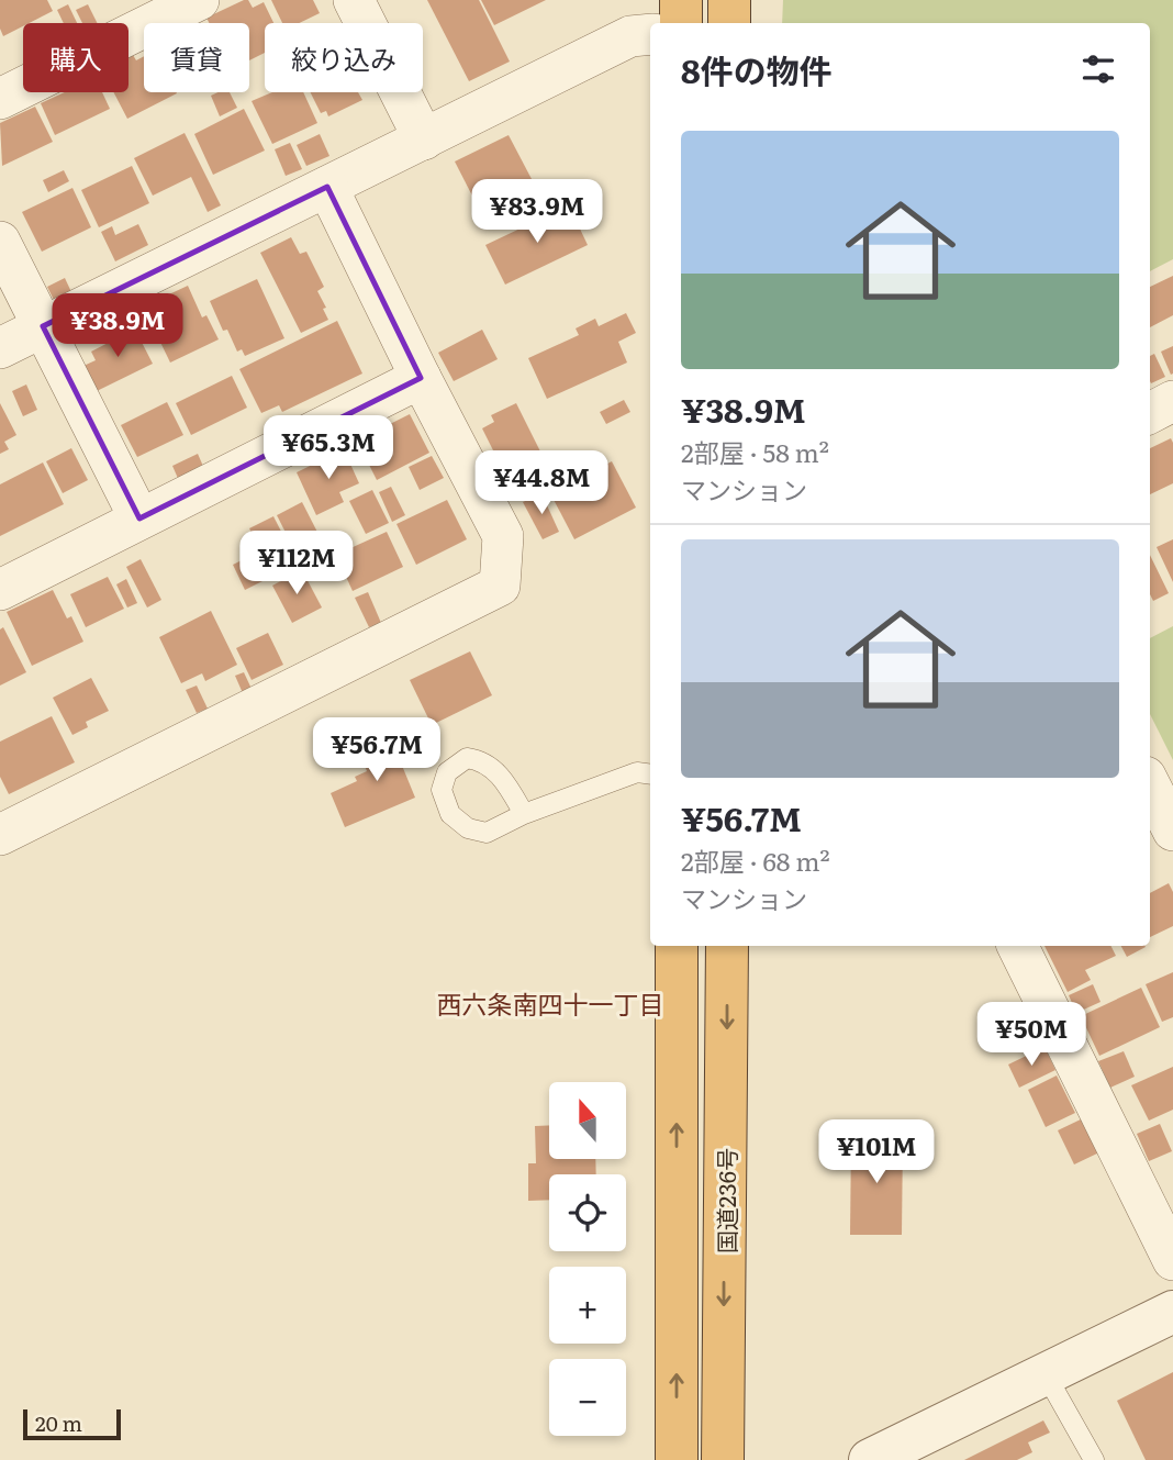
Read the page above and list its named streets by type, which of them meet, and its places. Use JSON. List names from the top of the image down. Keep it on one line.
{"streets":{"highway":["国道236号"]},"districts":["西六条南四十一丁目"],"scale_bar":"20 m","north":"top","page":{"chip":["購入","賃貸","絞り込み"],"heading":"8件の物件","list":[{"name":"¥38.9M","note":"2部屋 · 58 m² · マンション"},{"name":"¥56.7M","note":"2部屋 · 68 m² · マンション"}],"price":["¥83.9M","¥38.9M","¥65.3M","¥44.8M","¥112M","¥56.7M","¥50M","¥101M"],"map_buttons":["+","−"],"scale":"20 m"}}
